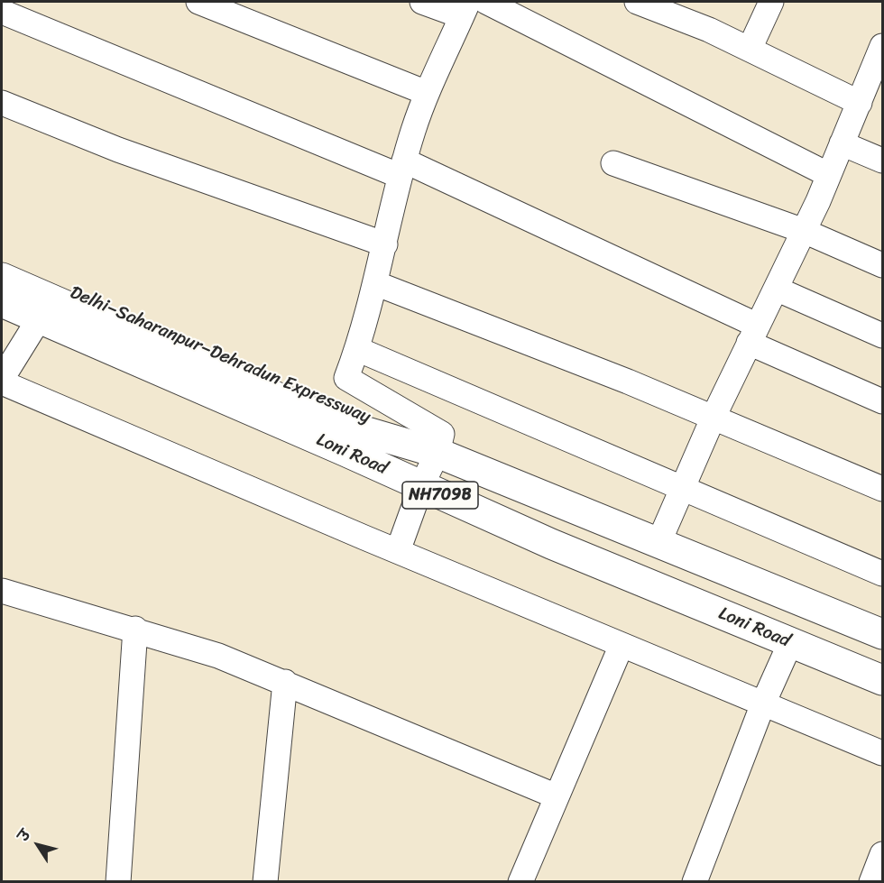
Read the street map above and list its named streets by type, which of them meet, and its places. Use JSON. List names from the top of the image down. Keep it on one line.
{"streets":{"highway":["Delhi–Saharanpur–Dehradun Expressway","Loni Road","NH709B"]},"crossings":[["Delhi–Saharanpur–Dehradun Expressway","Loni Road"]],"north":"top left"}
